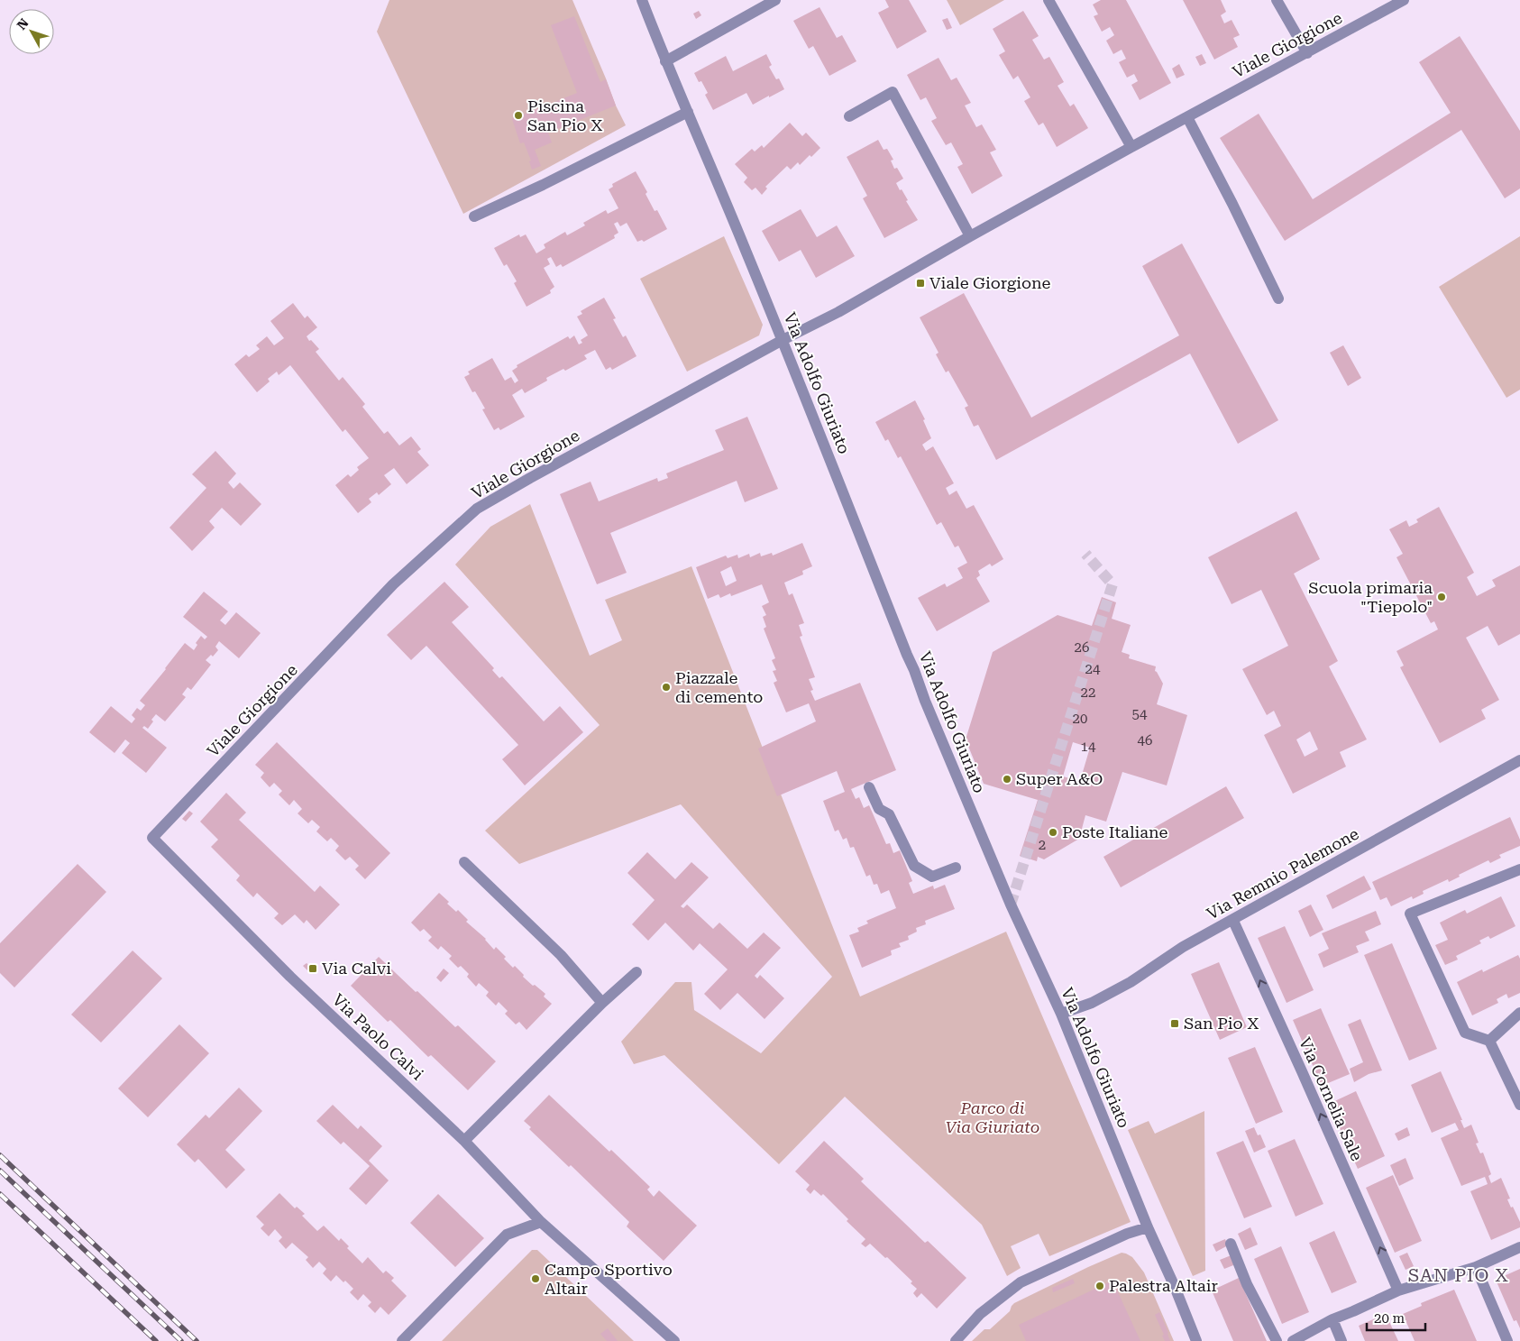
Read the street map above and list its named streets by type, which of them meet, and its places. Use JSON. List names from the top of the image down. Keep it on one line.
{"streets":{"street":["Viale Giorgione","Via Adolfo Giuriato","Via Remnio Palemone","Via Paolo Calvi","Via Cornelia Sale"]},"crossings":[["Viale Giorgione","Via Adolfo Giuriato"],["Viale Giorgione","Via Paolo Calvi"],["Via Adolfo Giuriato","Via Remnio Palemone"],["Via Remnio Palemone","Via Cornelia Sale"]],"one_way":["Via Cornelia Sale"],"districts":["SAN PIO X"],"parks":["Parco di Via Giuriato"],"places":{"other":["Piscina San Pio X","Scuola primaria \"Tiepolo\"","Piazzale di cemento","Super A&O","Poste Italiane","Campo Sportivo Altair","Palestra Altair"],"transit":["Viale Giorgione","Via Calvi","San Pio X"]},"house_numbers":["26","24","22","54","20","46","14","2"],"scale_bar":"20 m","north":"top left"}
